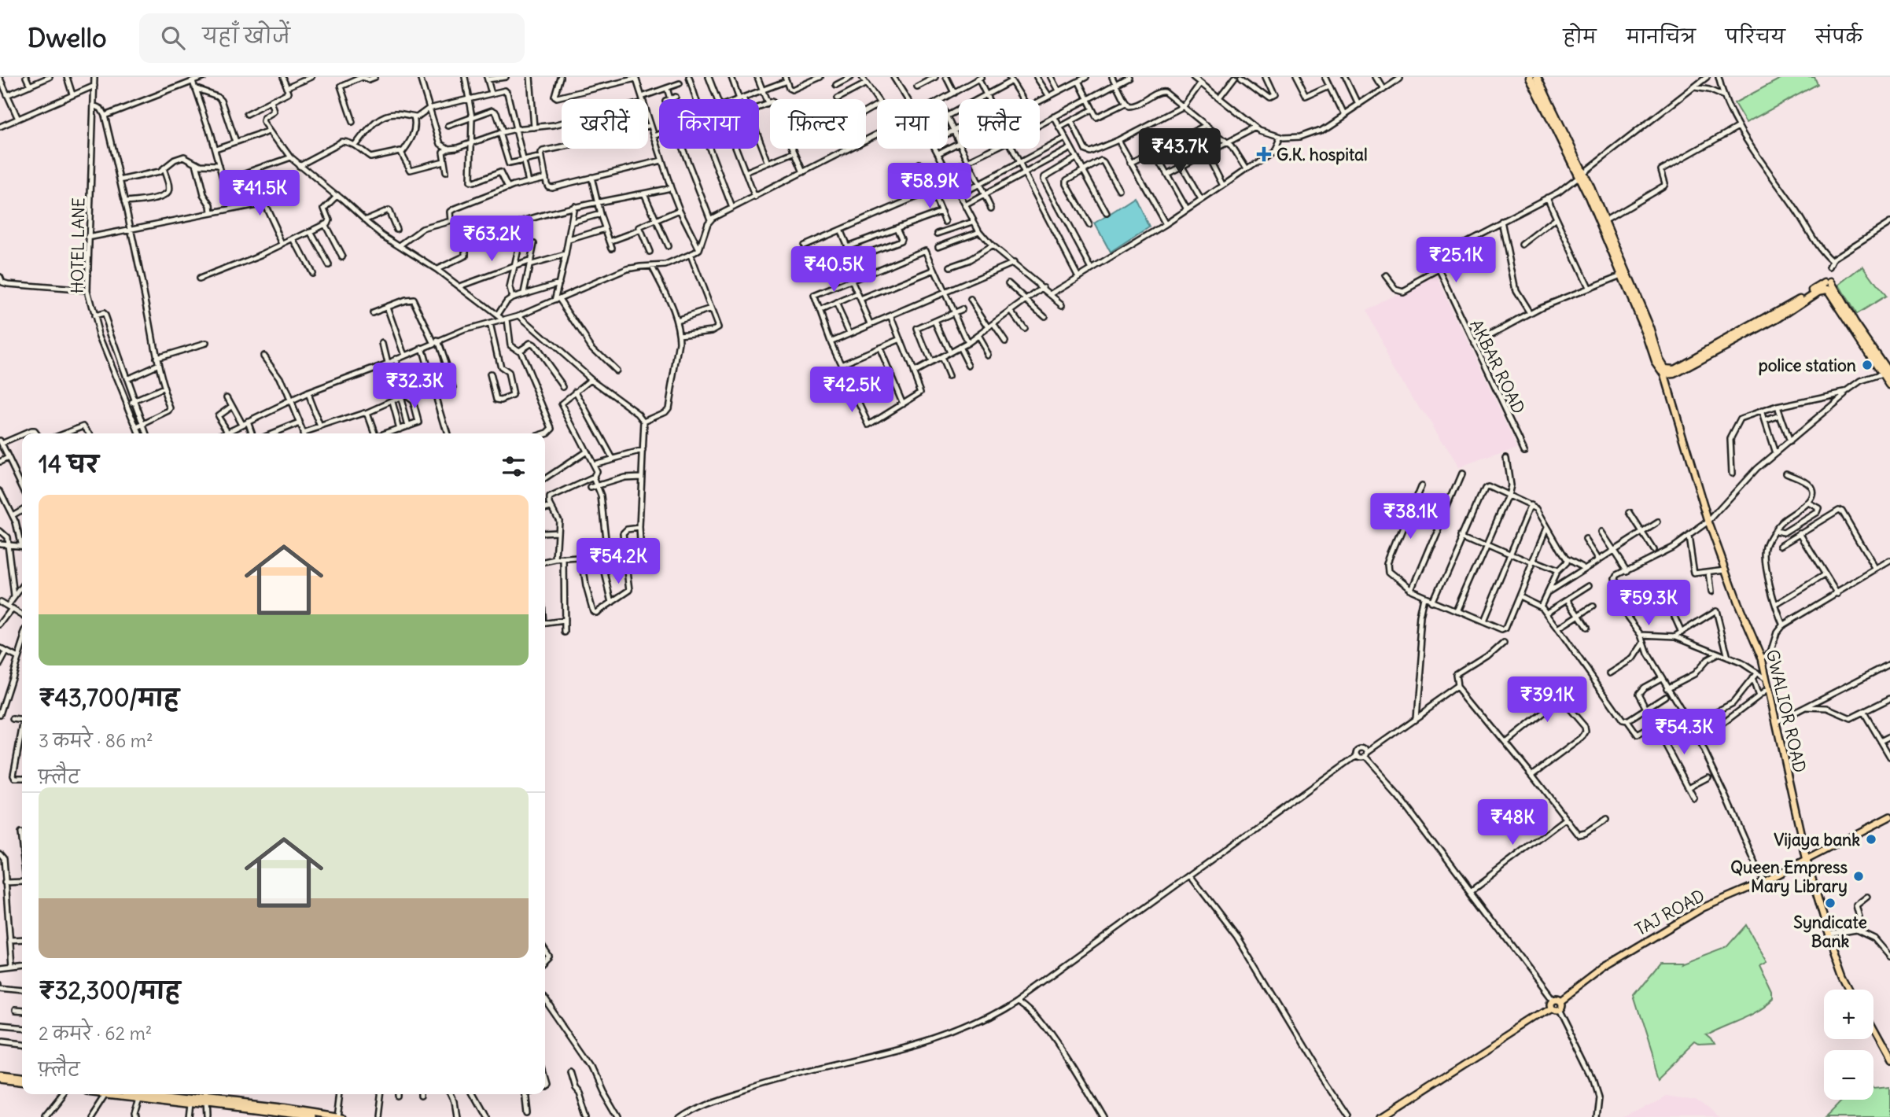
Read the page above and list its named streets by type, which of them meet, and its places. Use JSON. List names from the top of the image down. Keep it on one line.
{"streets":{"main road":["GWALIOR ROAD","TAJ ROAD"],"street":["HOTEL LANE","AKBAR ROAD"]},"crossings":[["GWALIOR ROAD","TAJ ROAD"]],"places":{"health":["G.K. hospital"],"other":["police station","Vijaya bank","Queen Empress Mary Library","Syndicate Bank"]},"page":{"header":"Dwello","search":"यहाँ खोजें","nav":["होम","मानचित्र","परिचय","संपर्क"],"chip":["खरीदें","किराया","फ़िल्टर","नया","फ़्लैट"],"price":["₹43.7K","₹58.9K","₹41.5K","₹63.2K","₹25.1K","₹40.5K","₹32.3K","₹42.5K","₹38.1K","₹54.2K","₹59.3K","₹39.1K","₹54.3K","₹48K"],"heading":"14 घर","list":[{"name":"₹43,700/माह","note":"3 कमरे · 86 m² · फ़्लैट"},{"name":"₹32,300/माह","note":"2 कमरे · 62 m² · फ़्लैट"}],"map_buttons":["+","−"]}}
